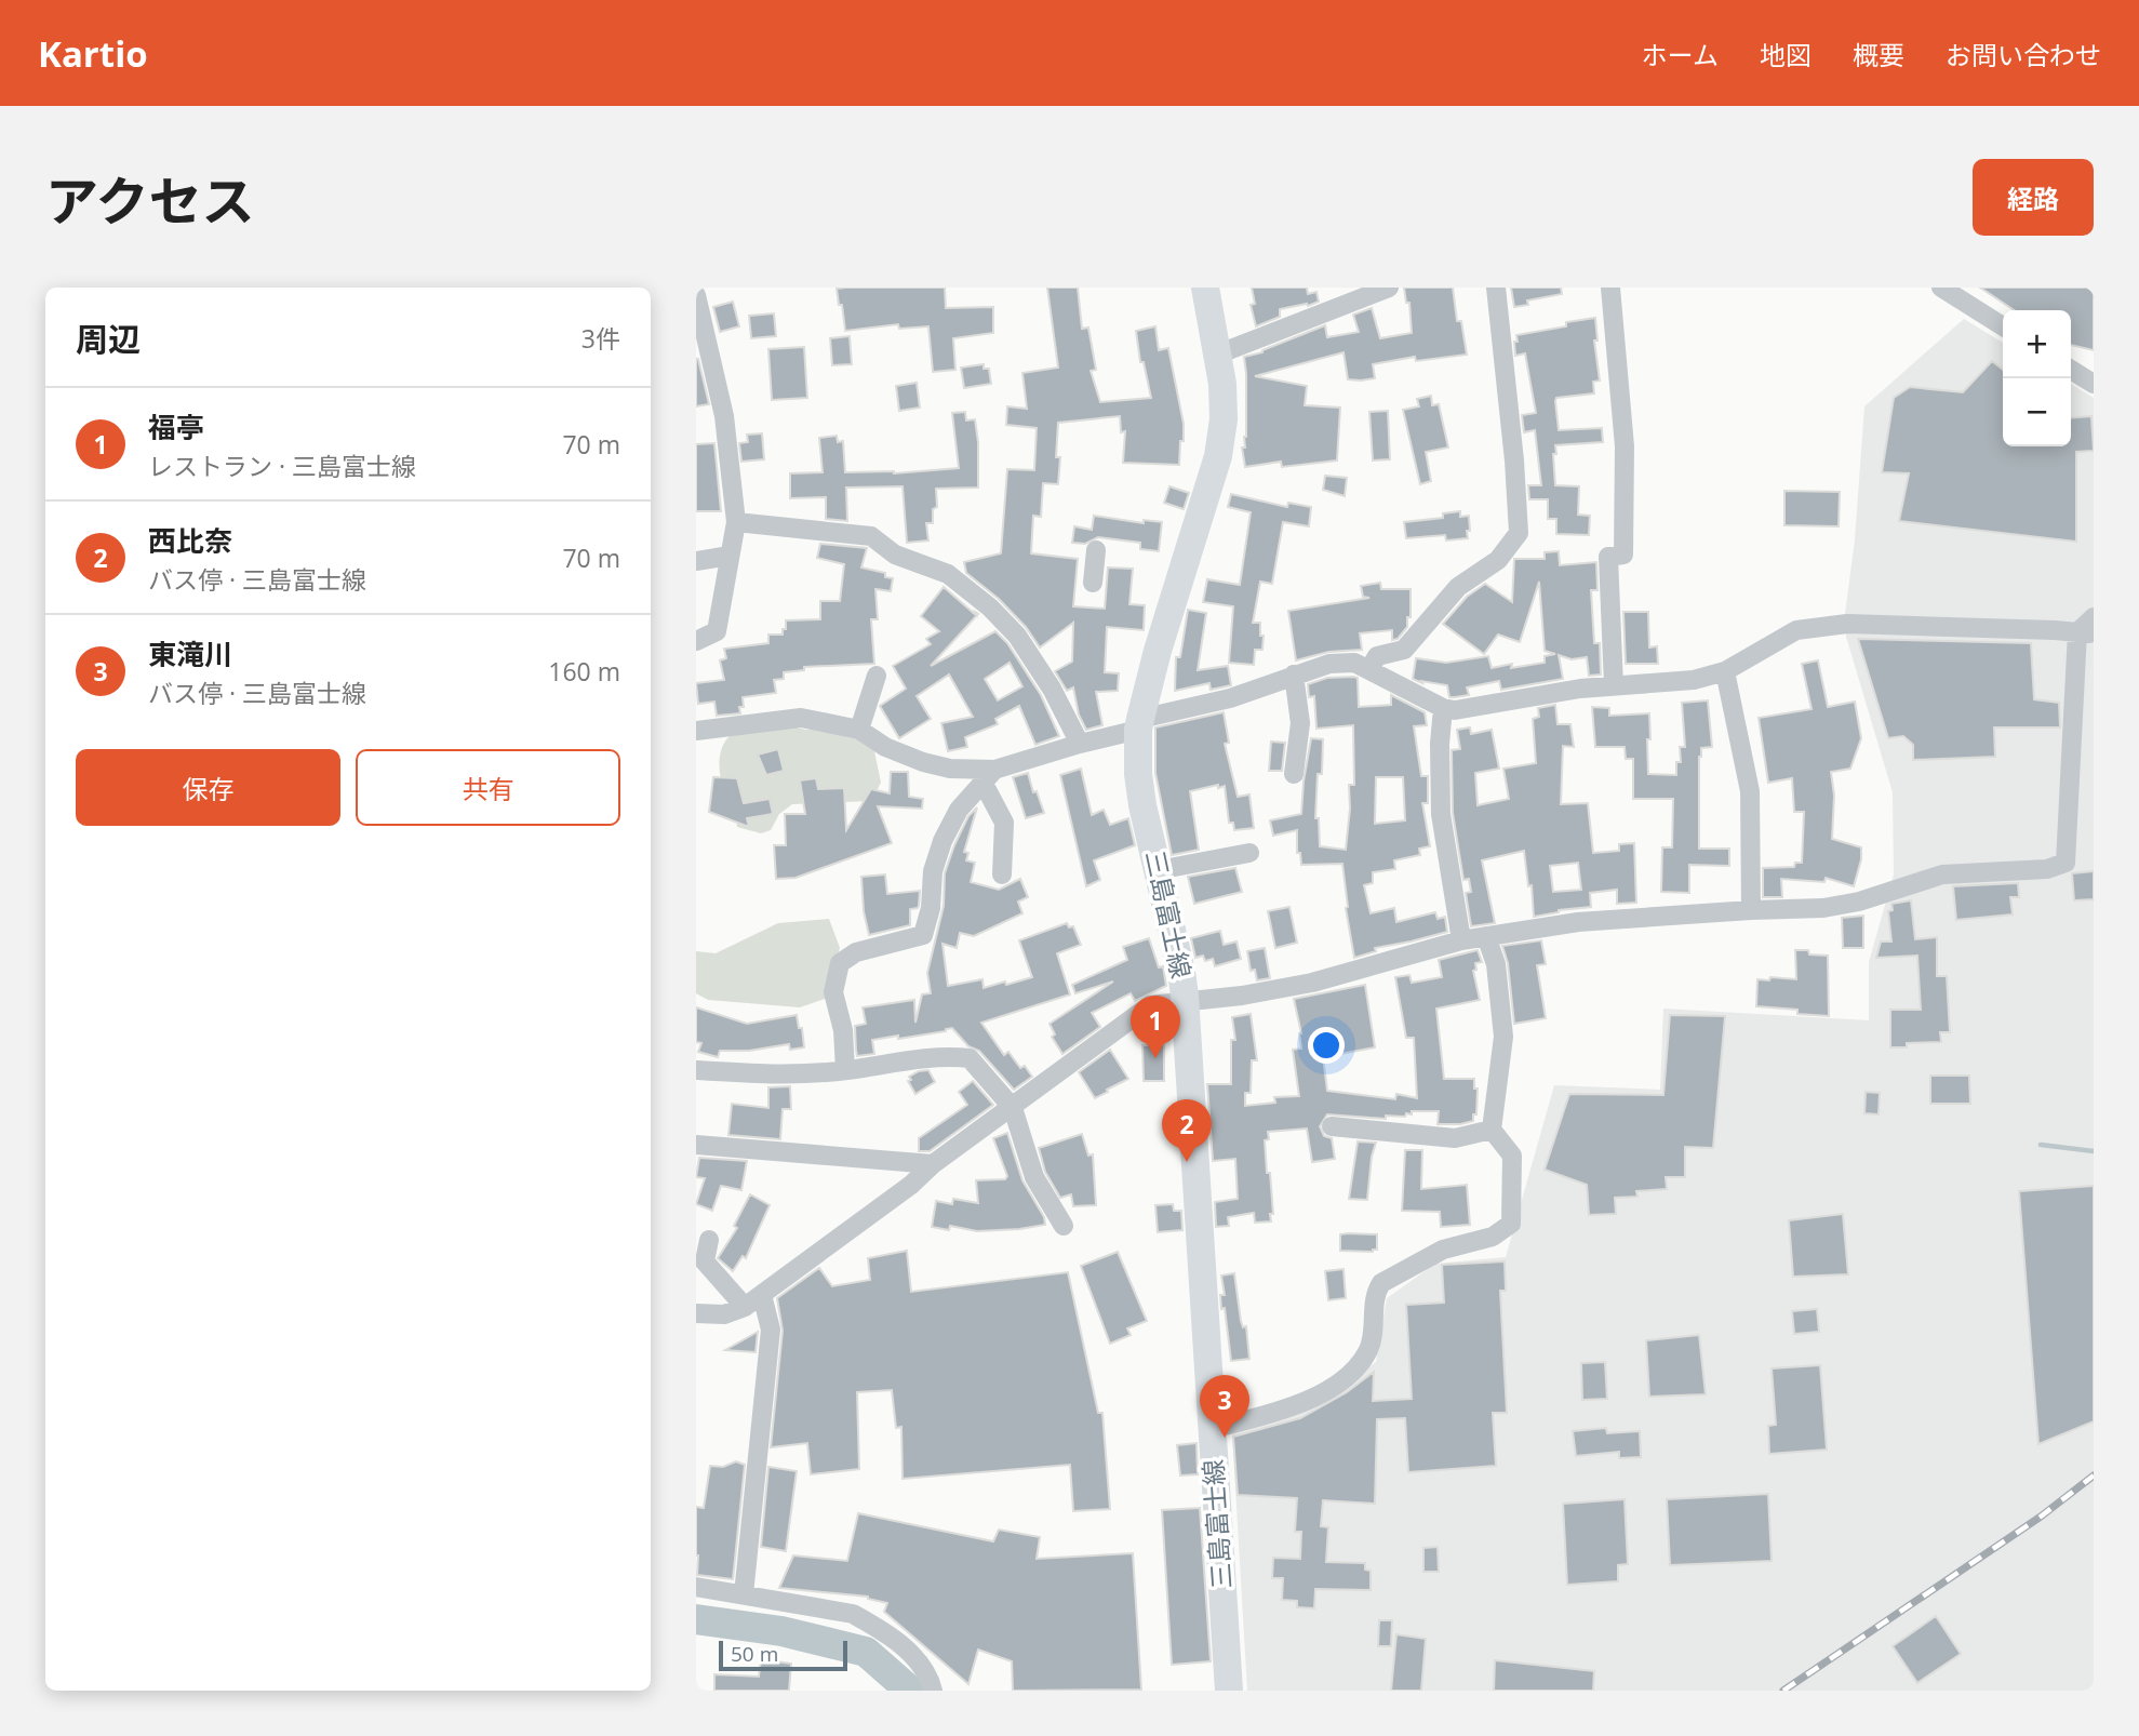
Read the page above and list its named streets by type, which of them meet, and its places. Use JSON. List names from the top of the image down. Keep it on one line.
{"streets":{"main road":["三島富士線"]},"scale_bar":"50 m","page":{"header":"Kartio","nav":["ホーム","地図","概要","お問い合わせ"],"title":"アクセス","buttons":["経路",["保存","共有"]],"heading":["周辺","3件"],"map_buttons":["+","−"],"list":[{"mark":"1","name":"福亭","note":"レストラン · 三島富士線","value":"70 m"},{"mark":"2","name":"西比奈","note":"バス停 · 三島富士線","value":"70 m"},{"mark":"3","name":"東滝川","note":"バス停 · 三島富士線","value":"160 m"}],"pins":["1","2","3"],"scale":"50 m"}}
